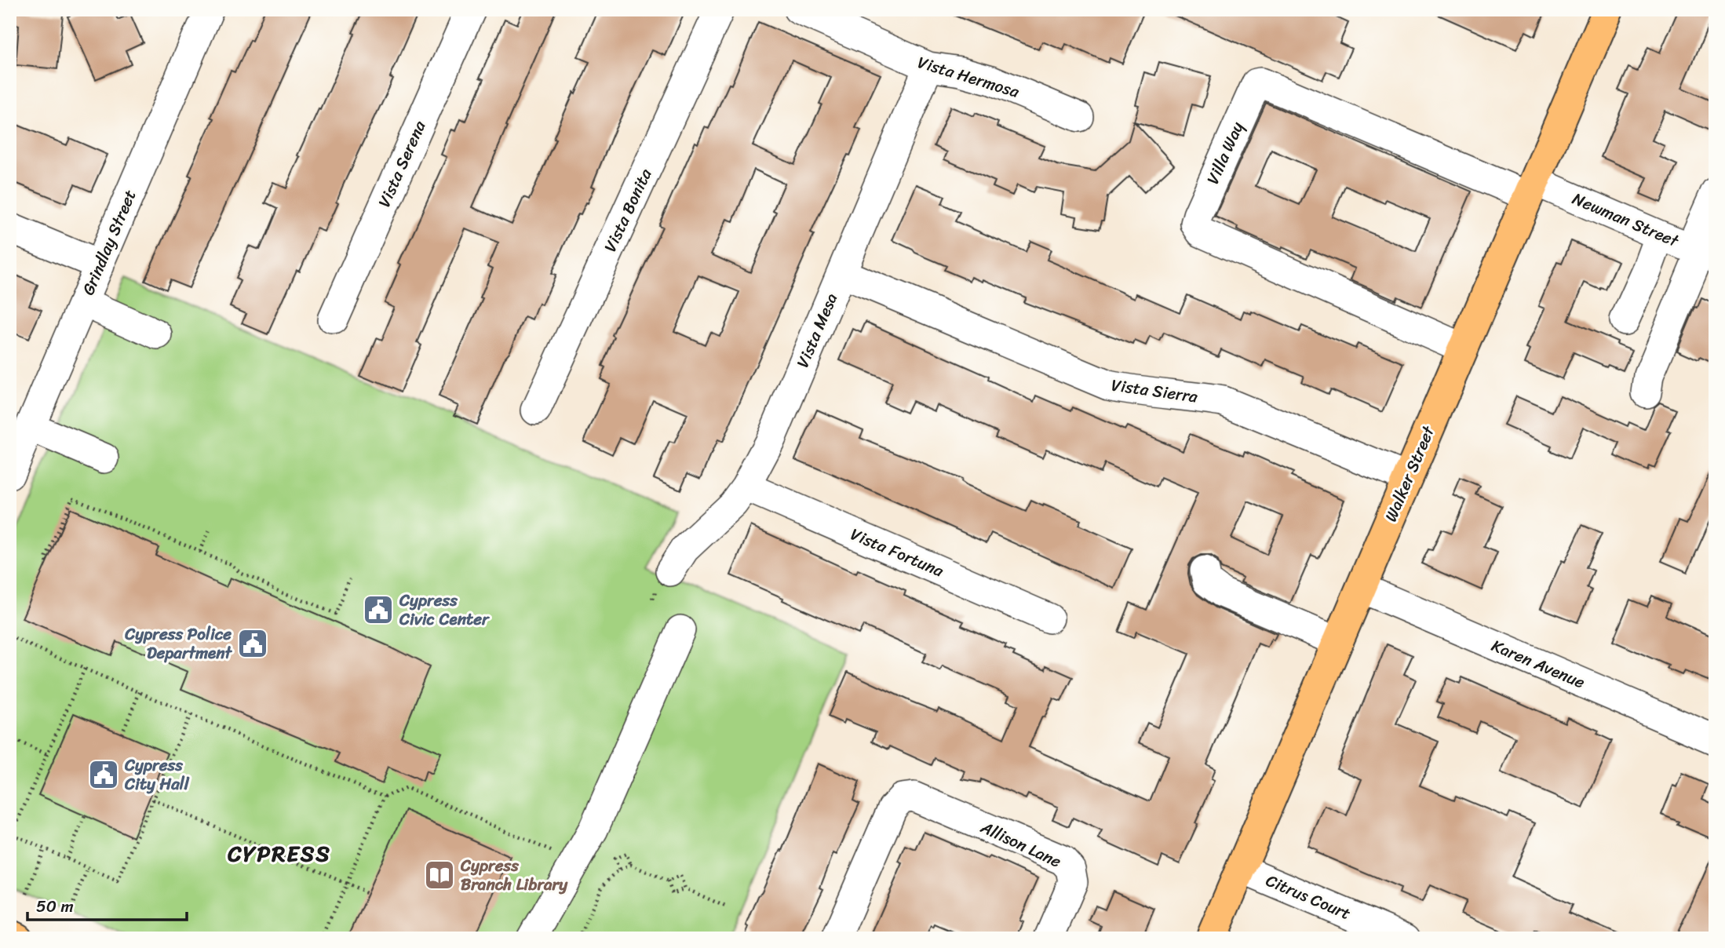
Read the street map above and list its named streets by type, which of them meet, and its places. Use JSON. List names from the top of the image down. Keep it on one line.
{"streets":{"main road":["Walker Street"],"street":["Vista Hermosa","Villa Way","Vista Serena","Vista Bonita","Newman Street","Grindlay Street","Vista Mesa","Vista Sierra","Vista Fortuna","Karen Avenue","Allison Lane","Citrus Court"]},"crossings":[["Vista Hermosa","Vista Mesa"],["Villa Way","Newman Street"],["Villa Way","Walker Street"],["Newman Street","Walker Street"],["Vista Mesa","Vista Sierra"],["Vista Mesa","Vista Fortuna"],["Vista Sierra","Walker Street"],["Walker Street","Karen Avenue"],["Walker Street","Citrus Court"]],"districts":["CYPRESS"],"places":{"public building":["Cypress Civic Center","Cypress Police Department","Cypress City Hall"],"library":["Cypress Branch Library"]},"scale_bar":"50 m"}
